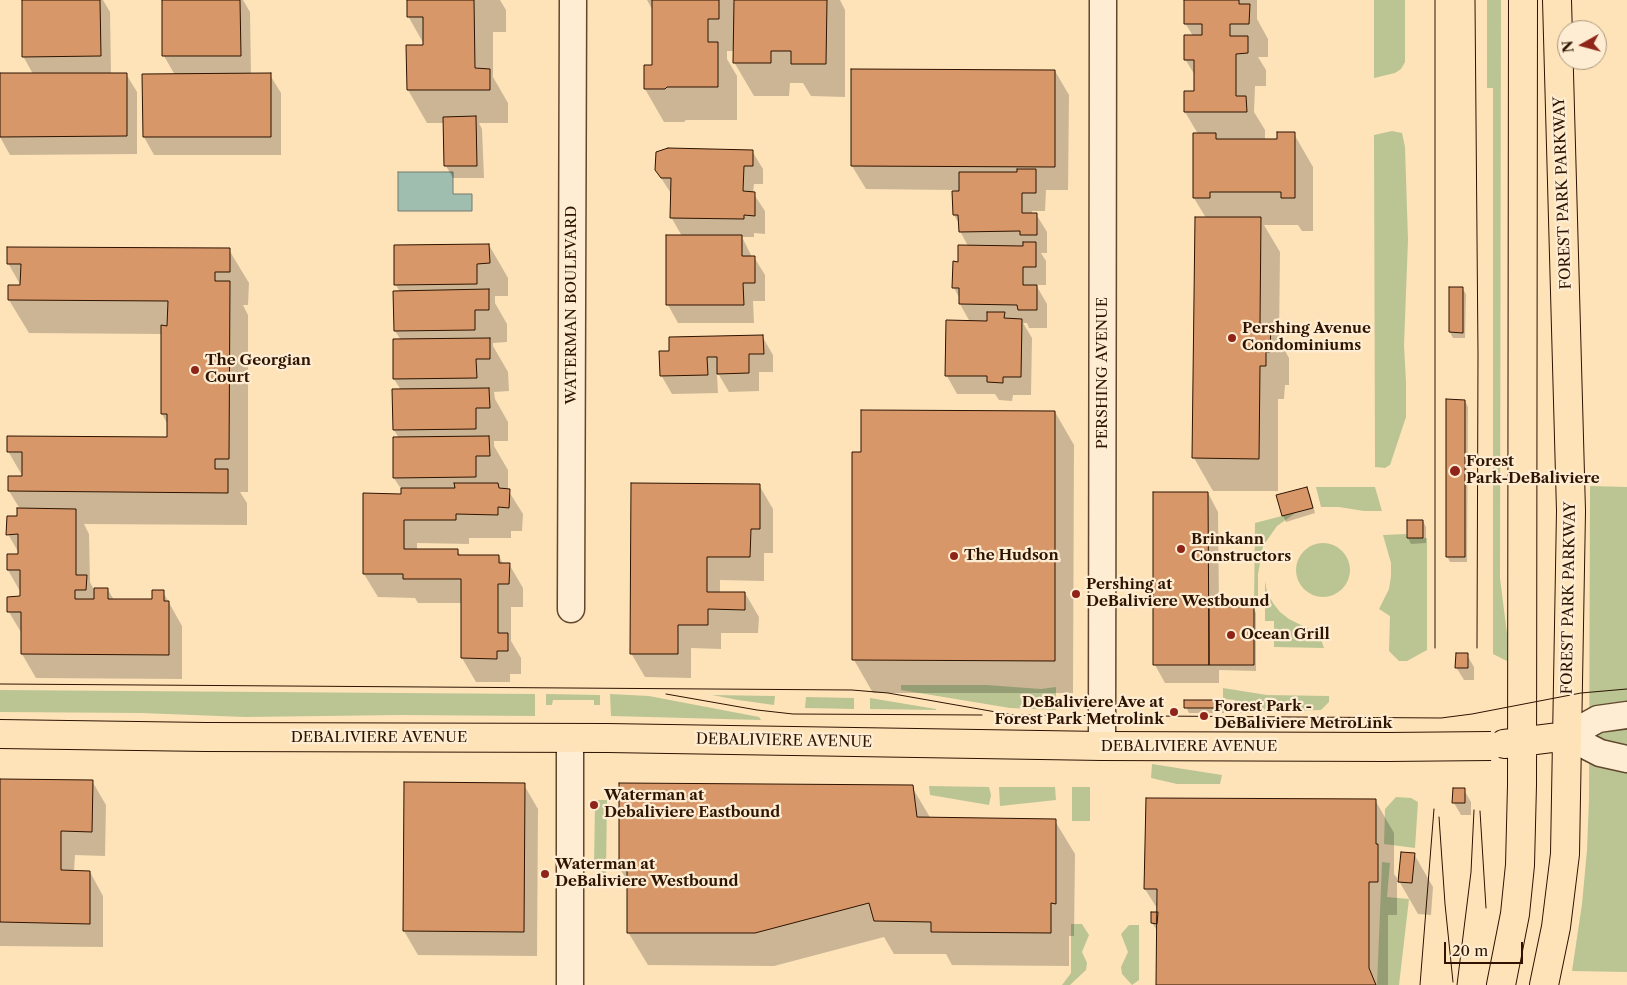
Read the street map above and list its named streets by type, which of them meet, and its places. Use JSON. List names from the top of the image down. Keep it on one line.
{"streets":{"main road":["FOREST PARK PARKWAY","DEBALIVIERE AVENUE"],"street":["WATERMAN BOULEVARD","PERSHING AVENUE"]},"crossings":[["FOREST PARK PARKWAY","DEBALIVIERE AVENUE"],["PERSHING AVENUE","DEBALIVIERE AVENUE"]],"places":["Pershing Avenue Condominiums","The Georgian Court","Forest Park-DeBaliviere","Brinkann Constructors","The Hudson","Pershing at DeBaliviere Westbound","Ocean Grill","DeBaliviere Ave at Forest Park Metrolink","Forest Park - DeBaliviere MetroLink","Waterman at Debaliviere Eastbound","Waterman at DeBaliviere Westbound"],"scale_bar":"20 m","north":"left"}
